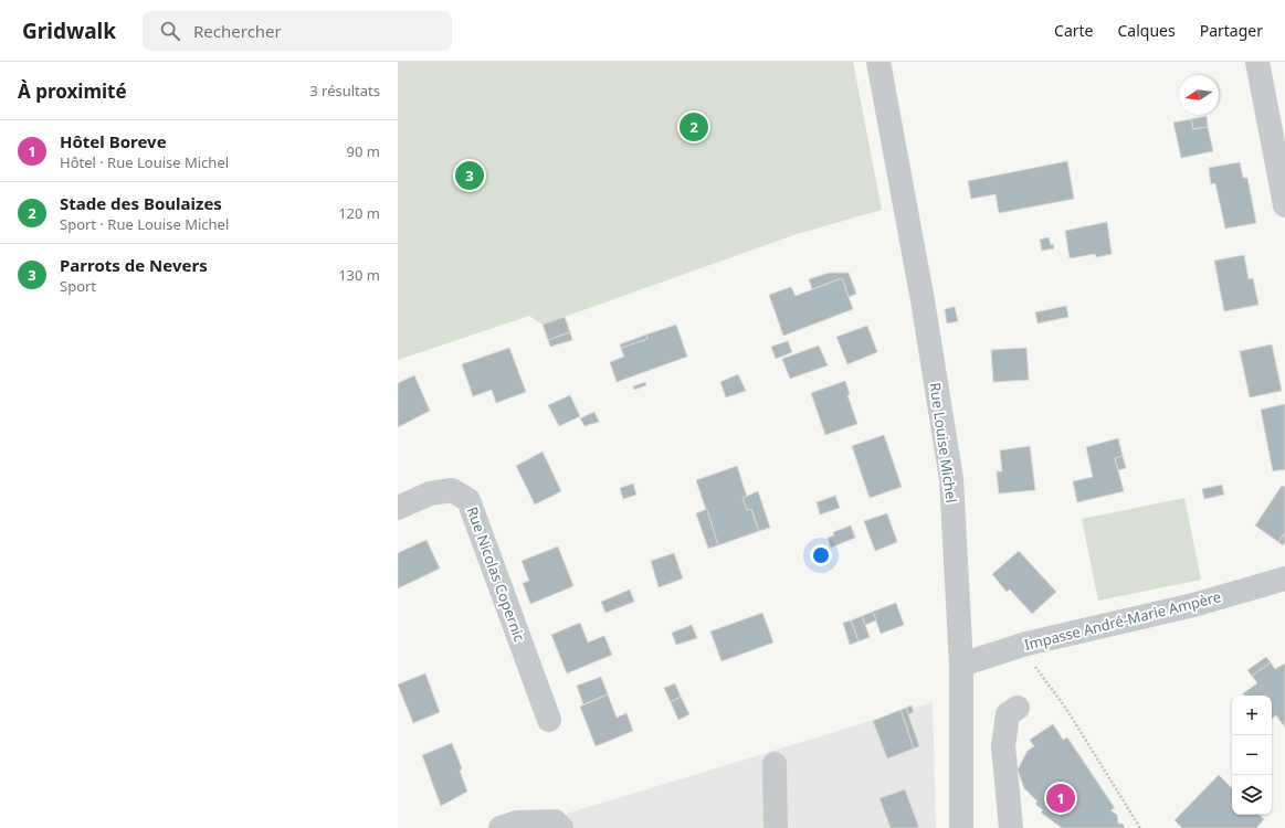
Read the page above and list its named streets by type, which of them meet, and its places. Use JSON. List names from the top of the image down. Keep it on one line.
{"streets":{"street":["Rue Louise Michel","Rue Nicolas Copernic","Impasse André-Marie Ampère"]},"crossings":[["Rue Louise Michel","Impasse André-Marie Ampère"]],"north":"left","page":{"header":"Gridwalk","search":"Rechercher","nav":["Carte","Calques","Partager"],"heading":["À proximité","3 résultats"],"pins":["2","3","1"],"list":[{"mark":"1","name":"Hôtel Boreve","note":"Hôtel · Rue Louise Michel","value":"90 m"},{"mark":"2","name":"Stade des Boulaizes","note":"Sport · Rue Louise Michel","value":"120 m"},{"mark":"3","name":"Parrots de Nevers","note":"Sport","value":"130 m"}],"map_buttons":["+","−"]}}
